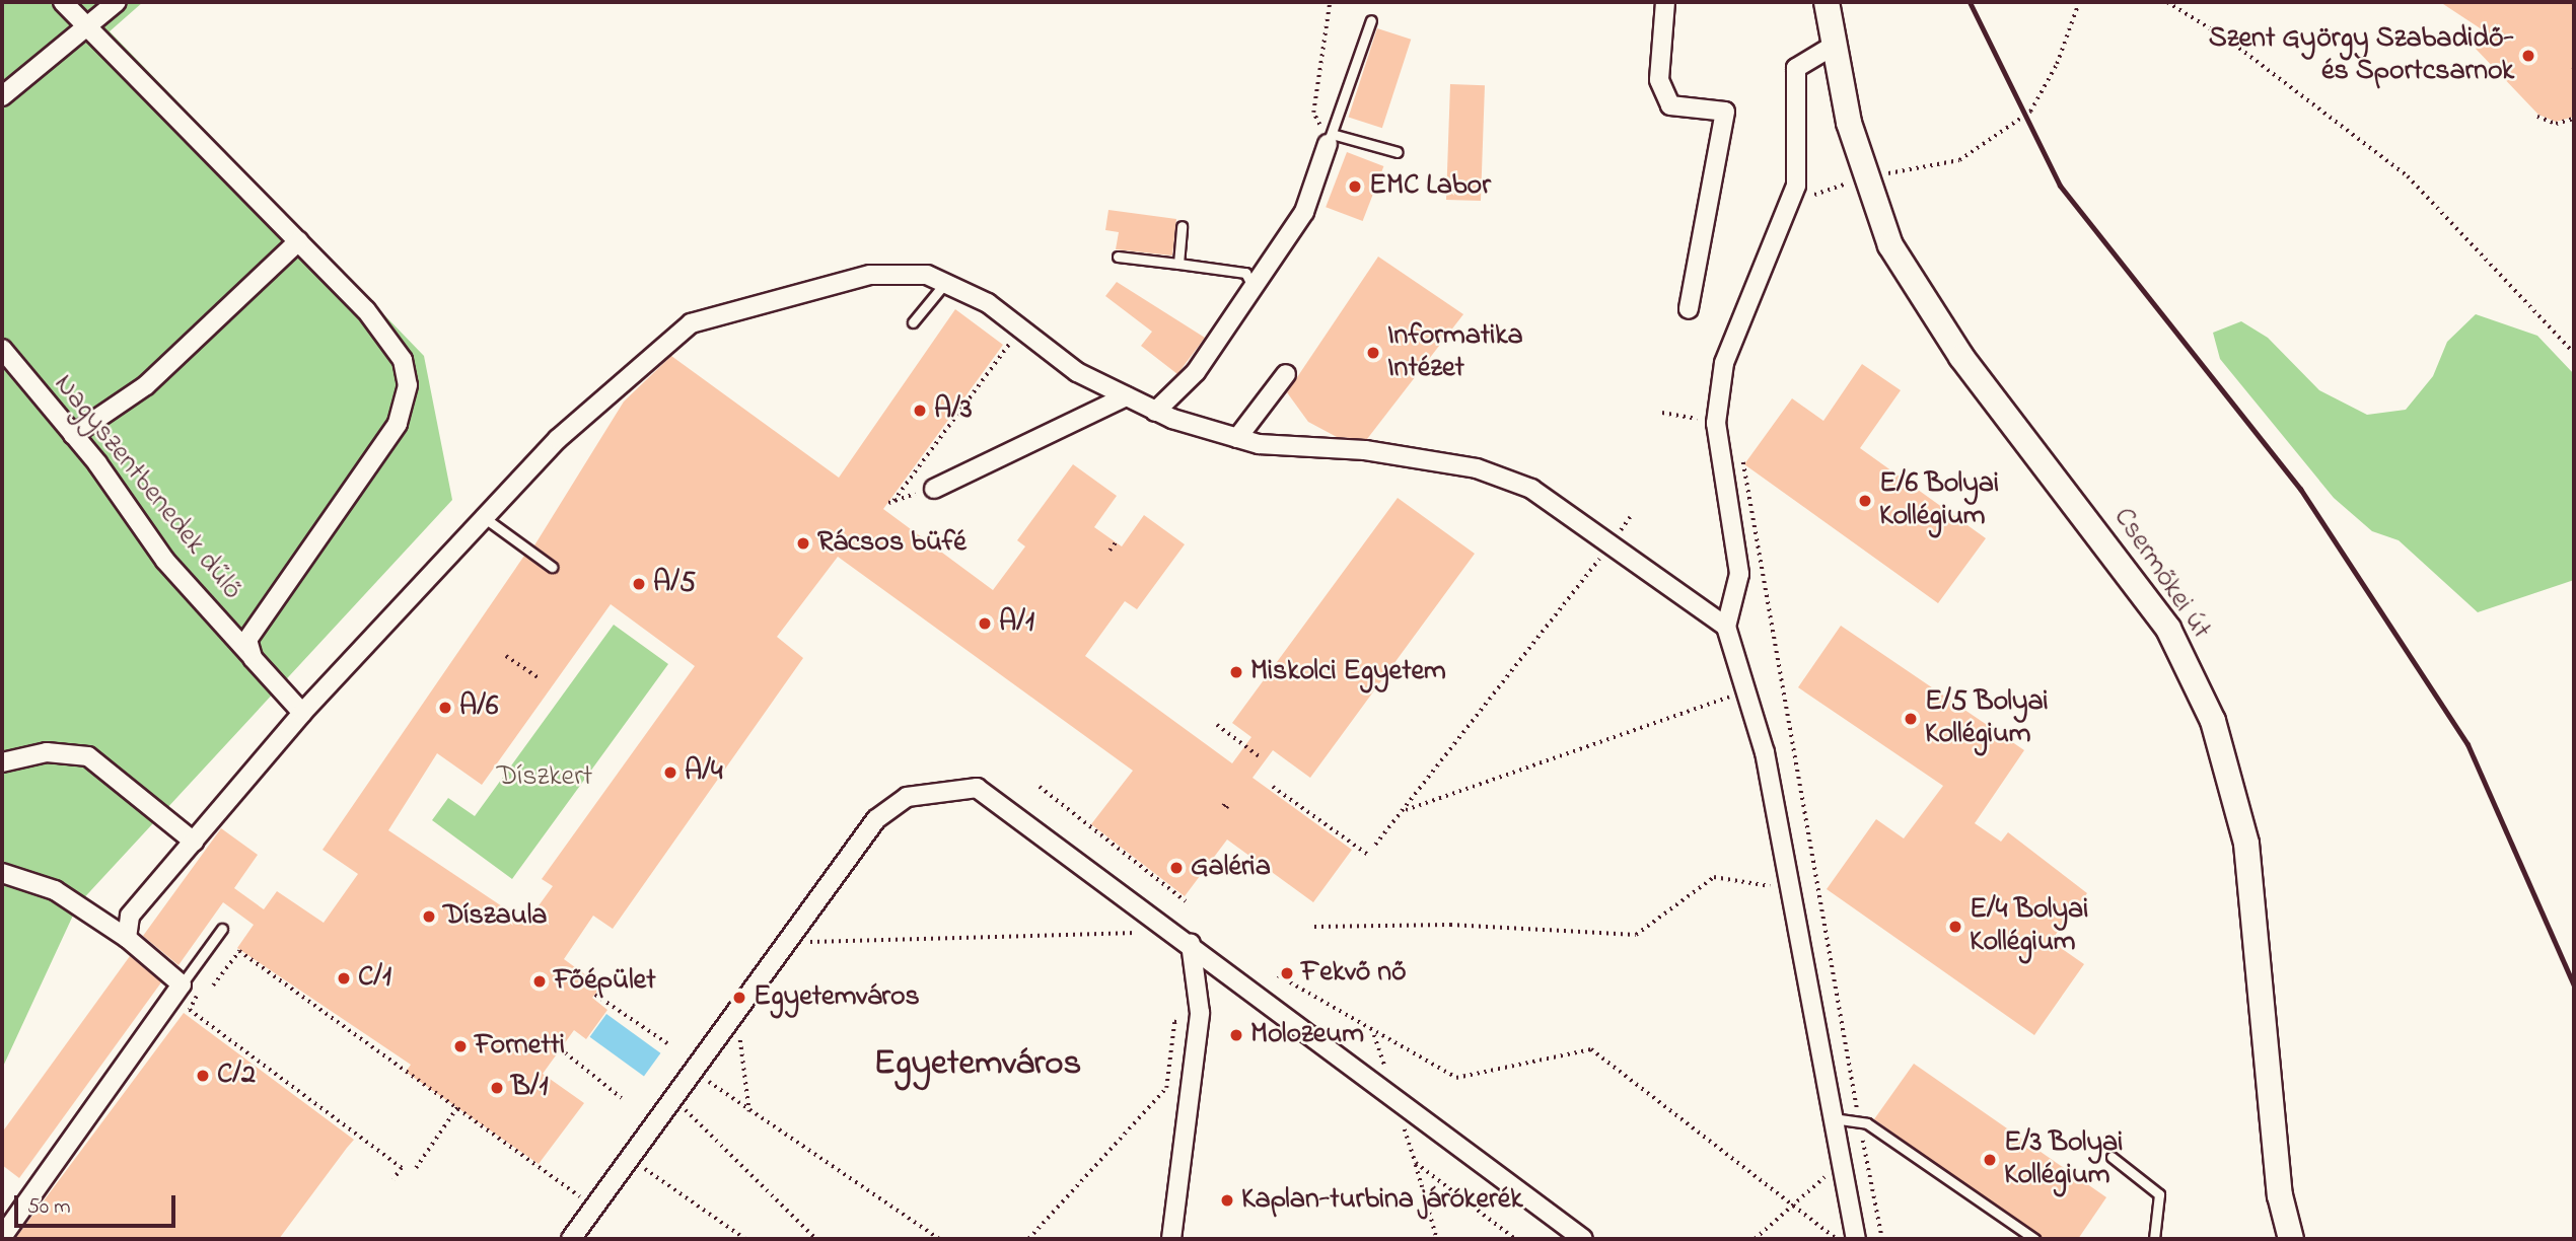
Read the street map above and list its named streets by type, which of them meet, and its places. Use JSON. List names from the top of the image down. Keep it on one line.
{"streets":{"main road":["Csermőkei út"],"street":["Nagyszentbenedek dűlő"]},"districts":["Egyetemváros"],"parks":["Díszkert"],"places":["Szent György Szabadidő- és Sportcsarnok","EMC Labor","Informatika Intézet","A/3","E/6 Bolyai Kollégium","Rácsos büfé","A/5","A/1","Miskolci Egyetem","A/6","E/5 Bolyai Kollégium","A/4","Galéria","Díszaula","E/4 Bolyai Kollégium","Fekvő nő","C/1","Főépület","Egyetemváros","Molozeum","Fornetti","C/2","B/1","E/3 Bolyai Kollégium","Kaplan-turbina járókerék"],"scale_bar":"50 m"}
